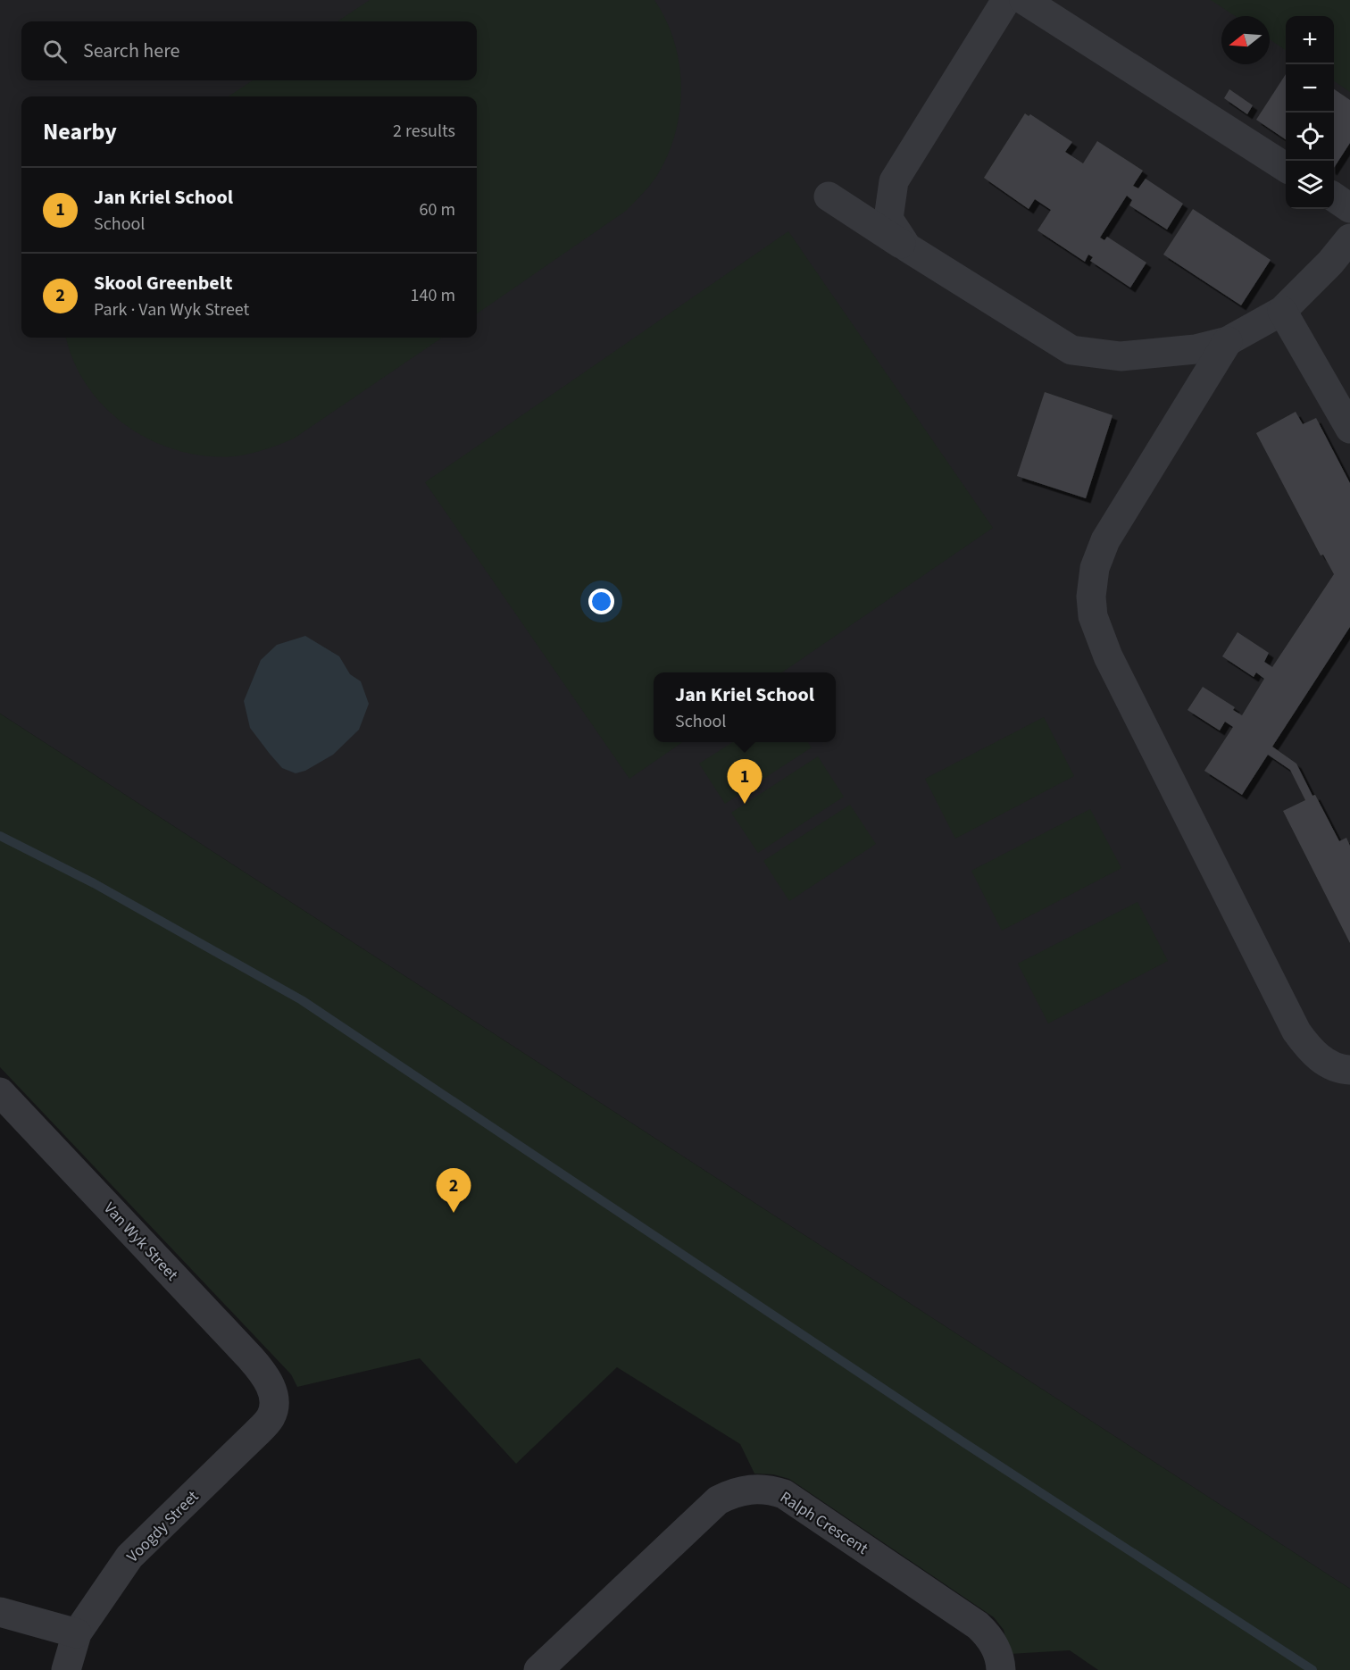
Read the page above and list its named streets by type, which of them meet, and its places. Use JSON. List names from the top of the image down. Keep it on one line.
{"streets":{"street":["Van Wyk Street","Ralph Crescent","Voogdy Street"]},"crossings":[["Van Wyk Street","Voogdy Street"]],"north":"left","page":{"map_buttons":["+","−"],"search":"Search here","heading":["Nearby","2 results"],"list":[{"mark":"1","name":"Jan Kriel School","note":"School","value":"60 m"},{"mark":"2","name":"Skool Greenbelt","note":"Park · Van Wyk Street","value":"140 m"}],"popup":["Jan Kriel School","School"],"pins":["1","2"]}}
